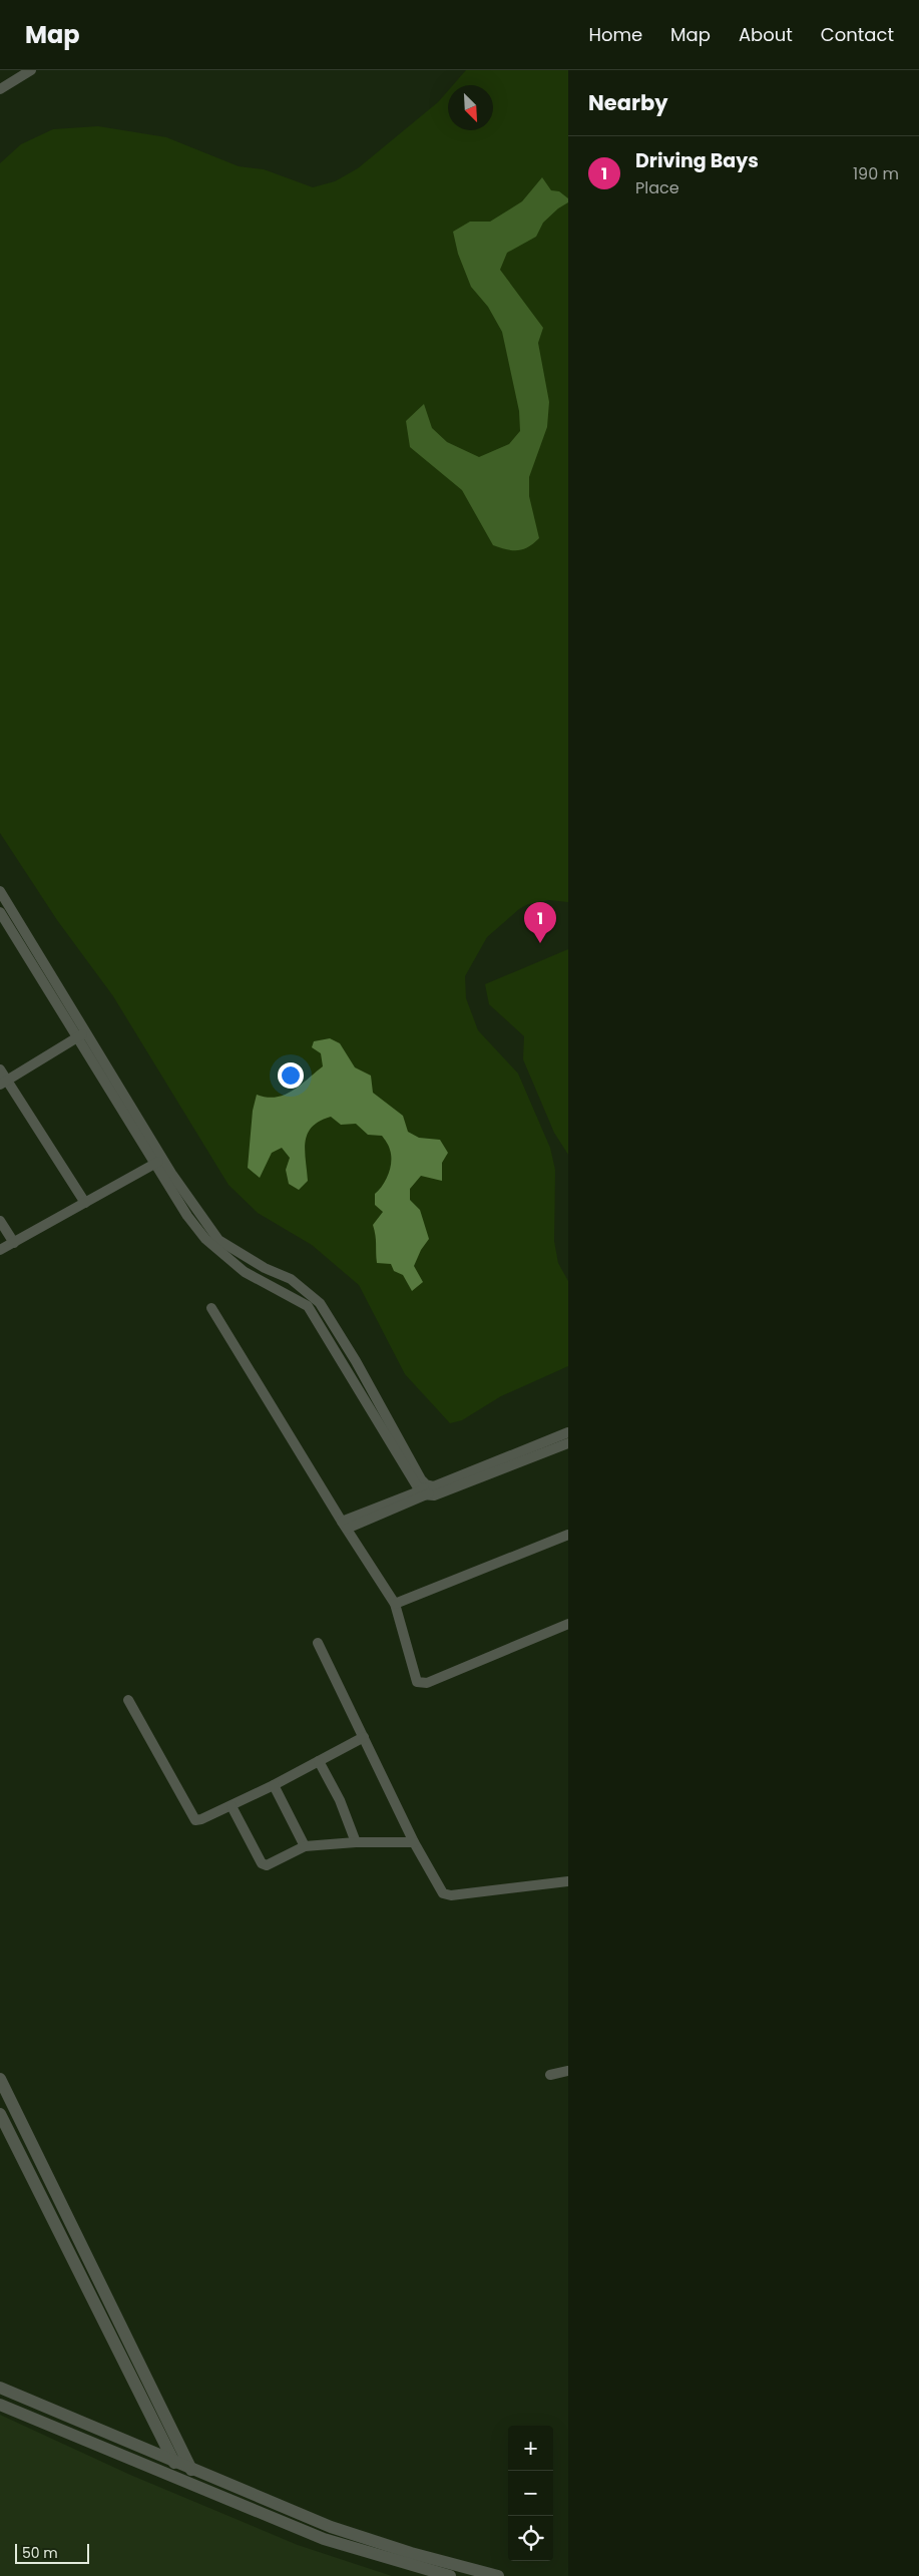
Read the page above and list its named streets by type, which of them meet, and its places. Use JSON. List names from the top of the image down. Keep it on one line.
{"scale_bar":"50 m","north":"bottom right","page":{"header":"Map","nav":["Home","Map","About","Contact"],"heading":"Nearby","list":[{"mark":"1","name":"Driving Bays","note":"Place","value":"190 m"}],"pins":"1","map_buttons":["+","−"],"scale":"50 m"}}
